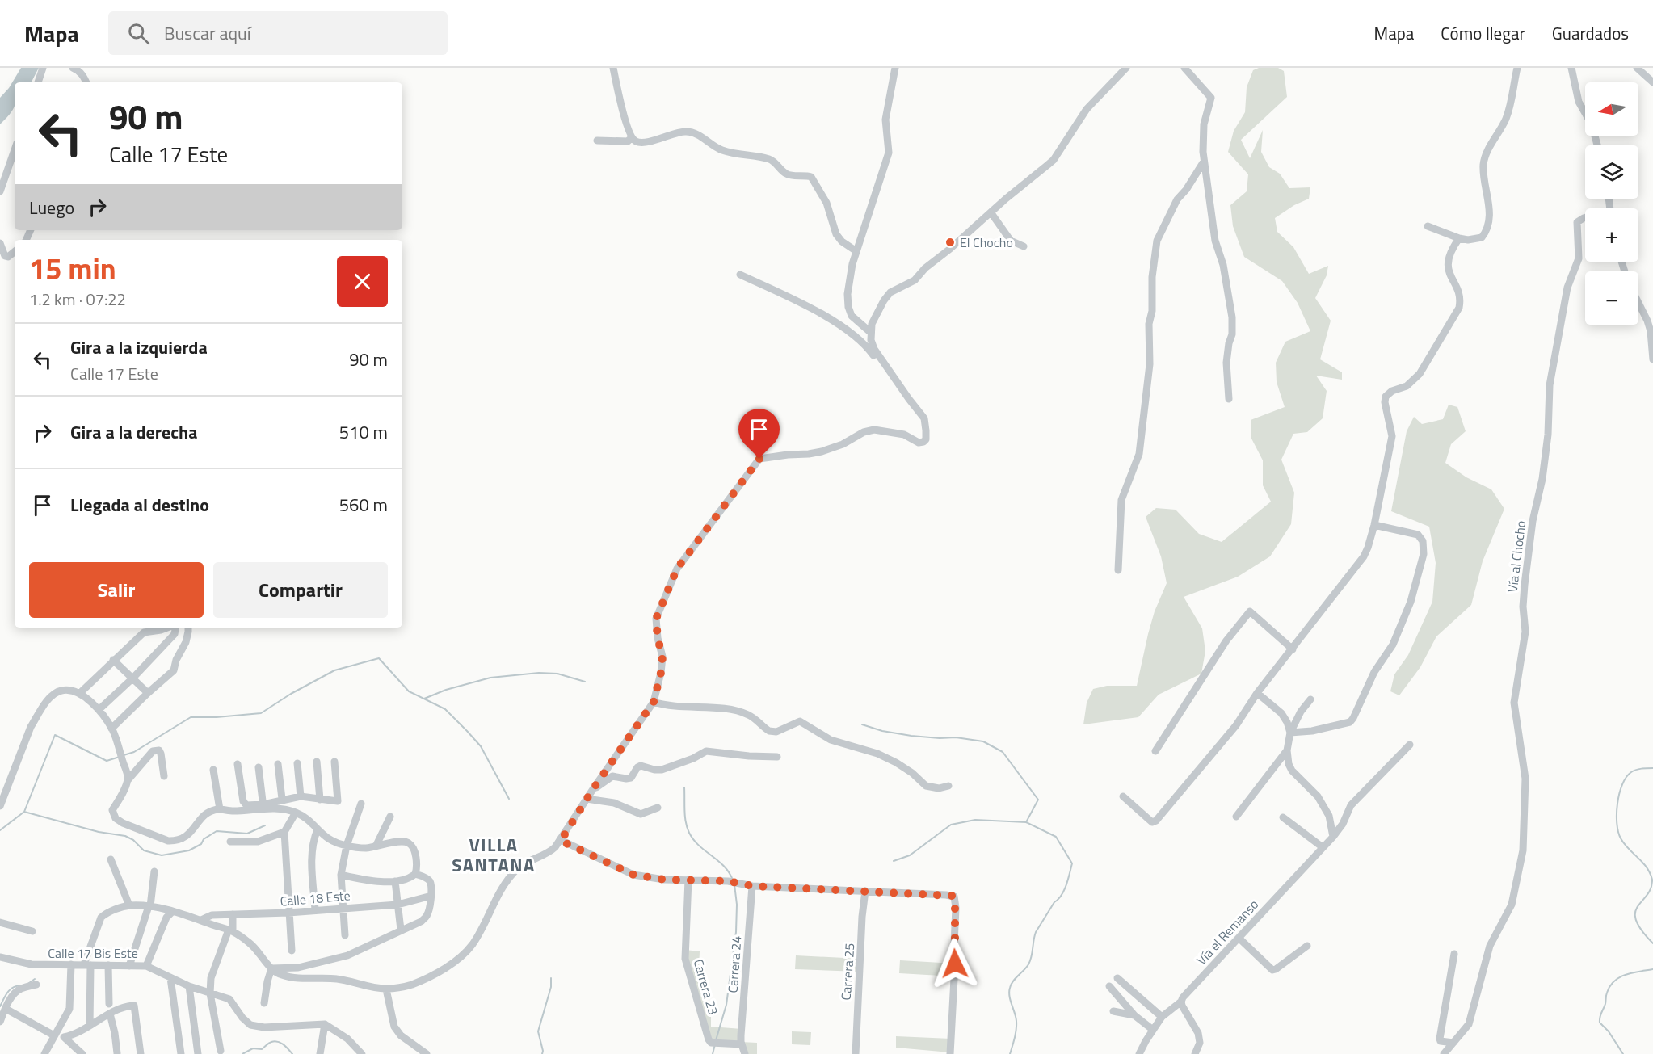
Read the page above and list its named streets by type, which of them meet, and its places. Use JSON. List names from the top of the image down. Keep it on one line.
{"streets":{"street":["Vía al Chocho","Calle 18 Este","Vía el Remanso","Calle 17 Bis Este","Carrera 24","Carrera 25","Carrera 23"]},"crossings":[["Carrera 24","Carrera 23"]],"districts":["VILLA SANTANA"],"places":["El Chocho"],"north":"left","page":{"header":"Mapa","search":"Buscar aquí","nav":["Mapa","Cómo llegar","Guardados"],"map_buttons":["+","−"],"turn":["90 m","Calle 17 Este"],"then":"Luego","heading":["15 min","1.2 km · 07:22"],"list":[{"name":"Gira a la izquierda","note":"Calle 17 Este","value":"90 m"},{"name":"Gira a la derecha","value":"510 m"},{"name":"Llegada al destino","value":"560 m"}],"buttons":["Salir","Compartir"]}}
